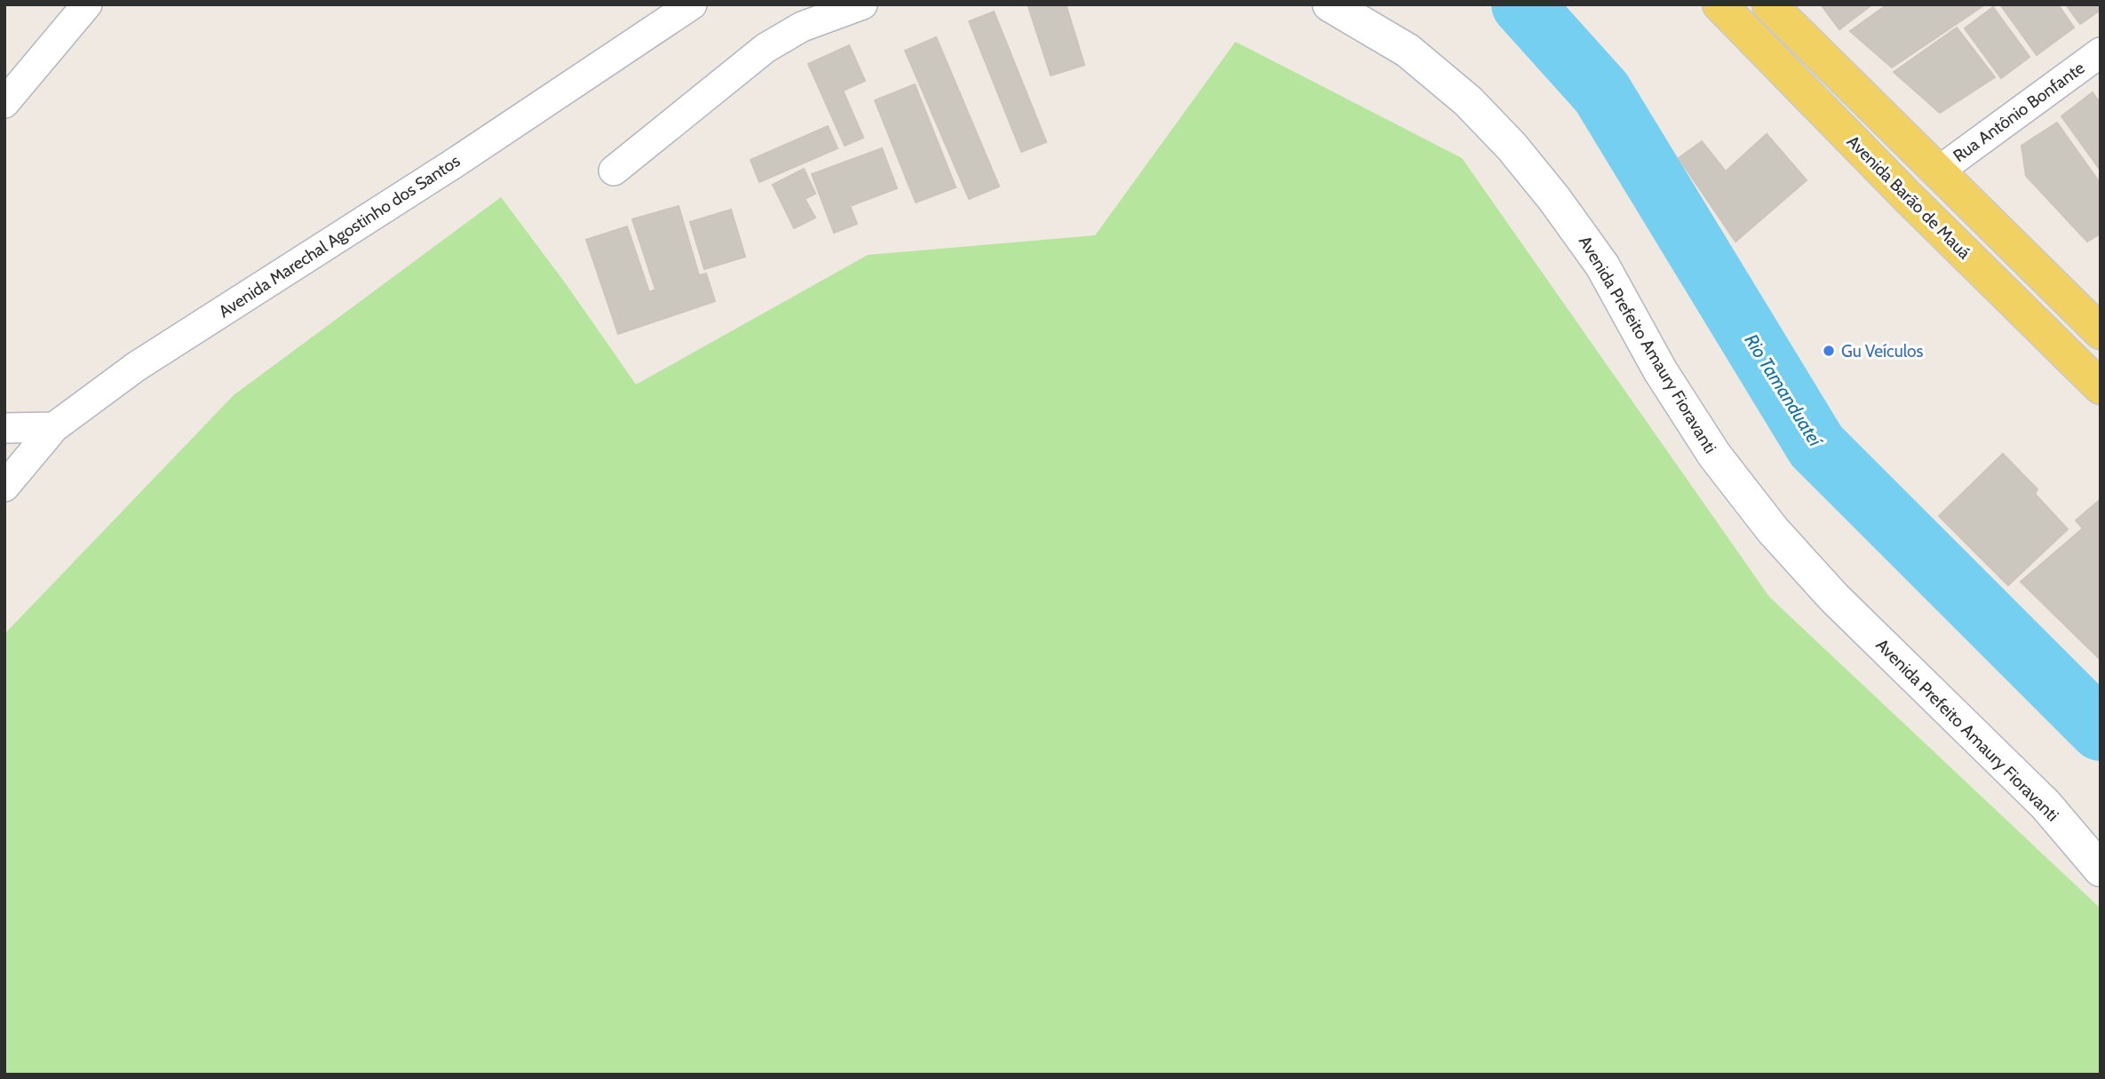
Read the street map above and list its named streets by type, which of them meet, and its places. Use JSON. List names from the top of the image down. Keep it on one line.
{"streets":{"main road":["Avenida Barão de Mauá"],"street":["Rua Antônio Bonfante","Avenida Marechal Agostinho dos Santos","Avenida Prefeito Amaury Fioravanti"]},"water":["Rio Tamanduateí"],"places":["Gu Veículos"]}
